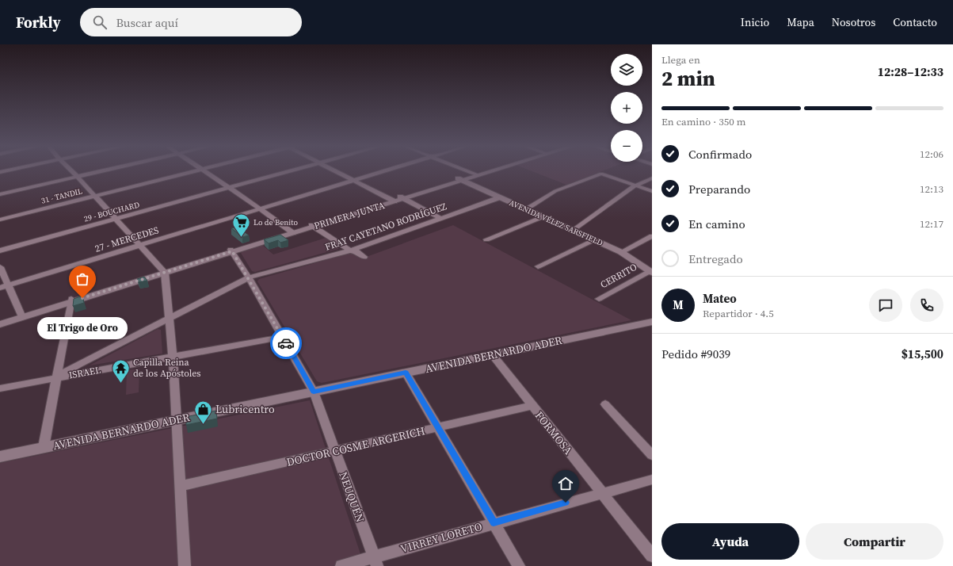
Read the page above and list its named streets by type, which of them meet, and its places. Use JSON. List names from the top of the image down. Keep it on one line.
{"streets":{"main road":["PRIMERA JUNTA","AVENIDA VÉLEZ SARSFIELD","AVENIDA BERNARDO ADER"],"street":["31 - TANDIL","29 - BOUCHARD","FRAY CAYETANO RODRÍGUEZ","27 - MERCEDES","CERRITO","ISRAEL","FORMOSA","DOCTOR COSME ARGERICH","NEUQUÉN","VIRREY LORETO"]},"crossings":[["PRIMERA JUNTA","NEUQUÉN"],["AVENIDA VÉLEZ SARSFIELD","FRAY CAYETANO RODRÍGUEZ"],["AVENIDA VÉLEZ SARSFIELD","CERRITO"],["FRAY CAYETANO RODRÍGUEZ","ISRAEL"],["FRAY CAYETANO RODRÍGUEZ","NEUQUÉN"],["AVENIDA BERNARDO ADER","FORMOSA"],["AVENIDA BERNARDO ADER","NEUQUÉN"],["ISRAEL","NEUQUÉN"],["FORMOSA","DOCTOR COSME ARGERICH"],["FORMOSA","VIRREY LORETO"],["DOCTOR COSME ARGERICH","NEUQUÉN"],["NEUQUÉN","VIRREY LORETO"]],"places":{"supermarket":["Lo de Benito"],"other":["El Trigo de Oro"],"temple":["Capilla Reina de los Apóstoles"],"shop":["Lubricentro"]},"page":{"header":"Forkly","search":"Buscar aquí","nav":["Inicio","Mapa","Nosotros","Contacto"],"heading":["2 min","Llega en","12:28–12:33"],"panel":["Mateo","Repartidor · 4.5","Pedido #9039","$15,500"],"map_buttons":["+","−"],"bar":"En camino · 350 m","list":[["Confirmado","12:06"],["Preparando","12:13"],["En camino","12:17"],"Entregado"],"round":"M","bubble":"El Trigo de Oro","buttons":["Ayuda","Compartir"]}}
